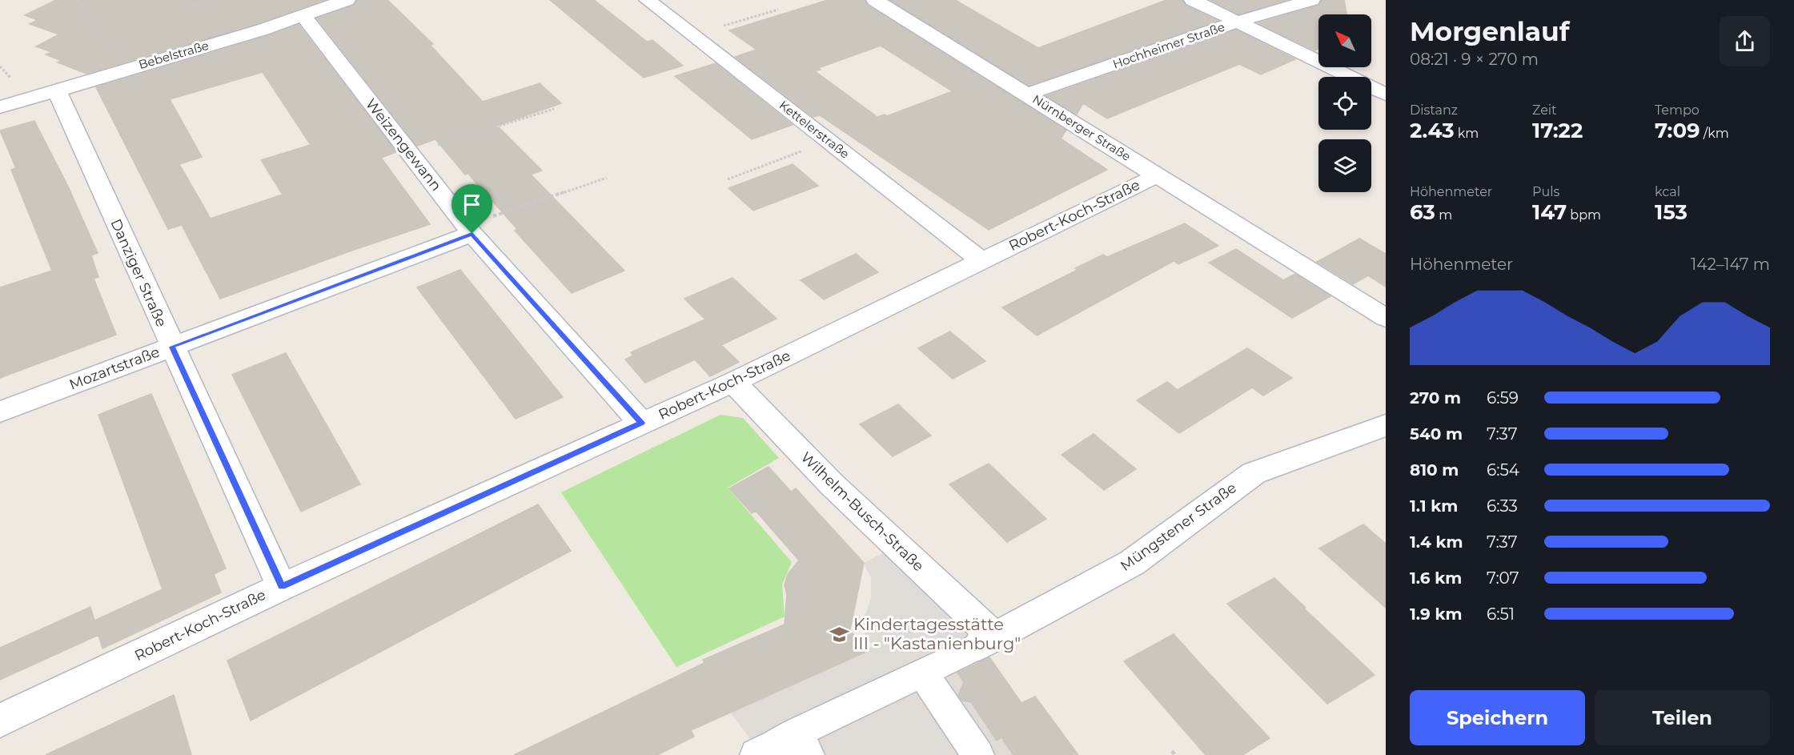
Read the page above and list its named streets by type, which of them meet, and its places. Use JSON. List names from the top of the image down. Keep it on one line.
{"streets":{"street":["Hochheimer Straße","Bebelstraße","Nürnberger Straße","Kettelerstraße","Weizengewann","Robert-Koch-Straße","Danziger Straße","Mozartstraße","Wilhelm-Busch-Straße","Müngstener Straße"]},"crossings":[["Hochheimer Straße","Nürnberger Straße"],["Bebelstraße","Weizengewann"],["Bebelstraße","Danziger Straße"],["Nürnberger Straße","Robert-Koch-Straße"],["Kettelerstraße","Robert-Koch-Straße"],["Weizengewann","Robert-Koch-Straße"],["Weizengewann","Mozartstraße"],["Robert-Koch-Straße","Danziger Straße"],["Robert-Koch-Straße","Wilhelm-Busch-Straße"],["Danziger Straße","Mozartstraße"],["Wilhelm-Busch-Straße","Müngstener Straße"]],"places":{"school or university":["Kindertagesstätte III - \"Kastanienburg\""]},"north":"top left","page":{"heading":["Morgenlauf","08:21 · 9 × 270 m"],"stats":[["Distanz","2.43 km"],["Zeit","17:22"],["Tempo","7:09 /km"],["Höhenmeter","63 m"],["Puls","147 bpm"],["kcal","153"]],"chart":["Höhenmeter","142–147 m"],"list":[{"name":"270 m","note":"6:59"},{"name":"540 m","note":"7:37"},{"name":"810 m","note":"6:54"},{"name":"1.1 km","note":"6:33"},{"name":"1.4 km","note":"7:37"},{"name":"1.6 km","note":"7:07"},{"name":"1.9 km","note":"6:51"}],"buttons":["Speichern","Teilen"]}}
